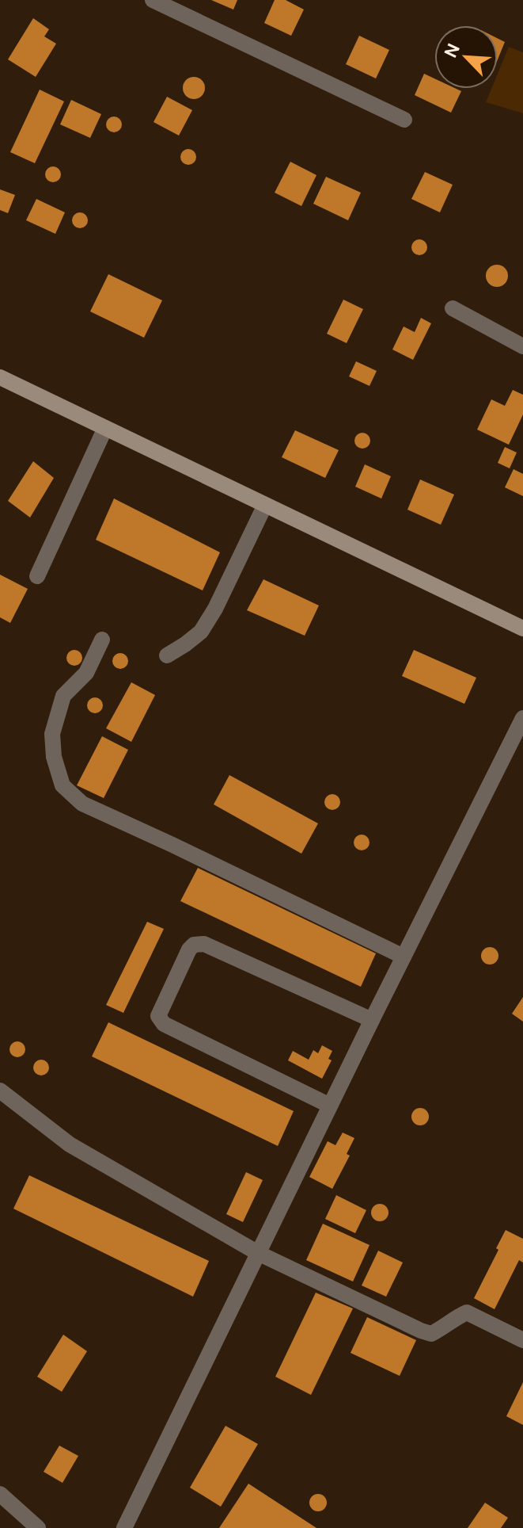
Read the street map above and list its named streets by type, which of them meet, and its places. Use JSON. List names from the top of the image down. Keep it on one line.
{"north":"top left"}
